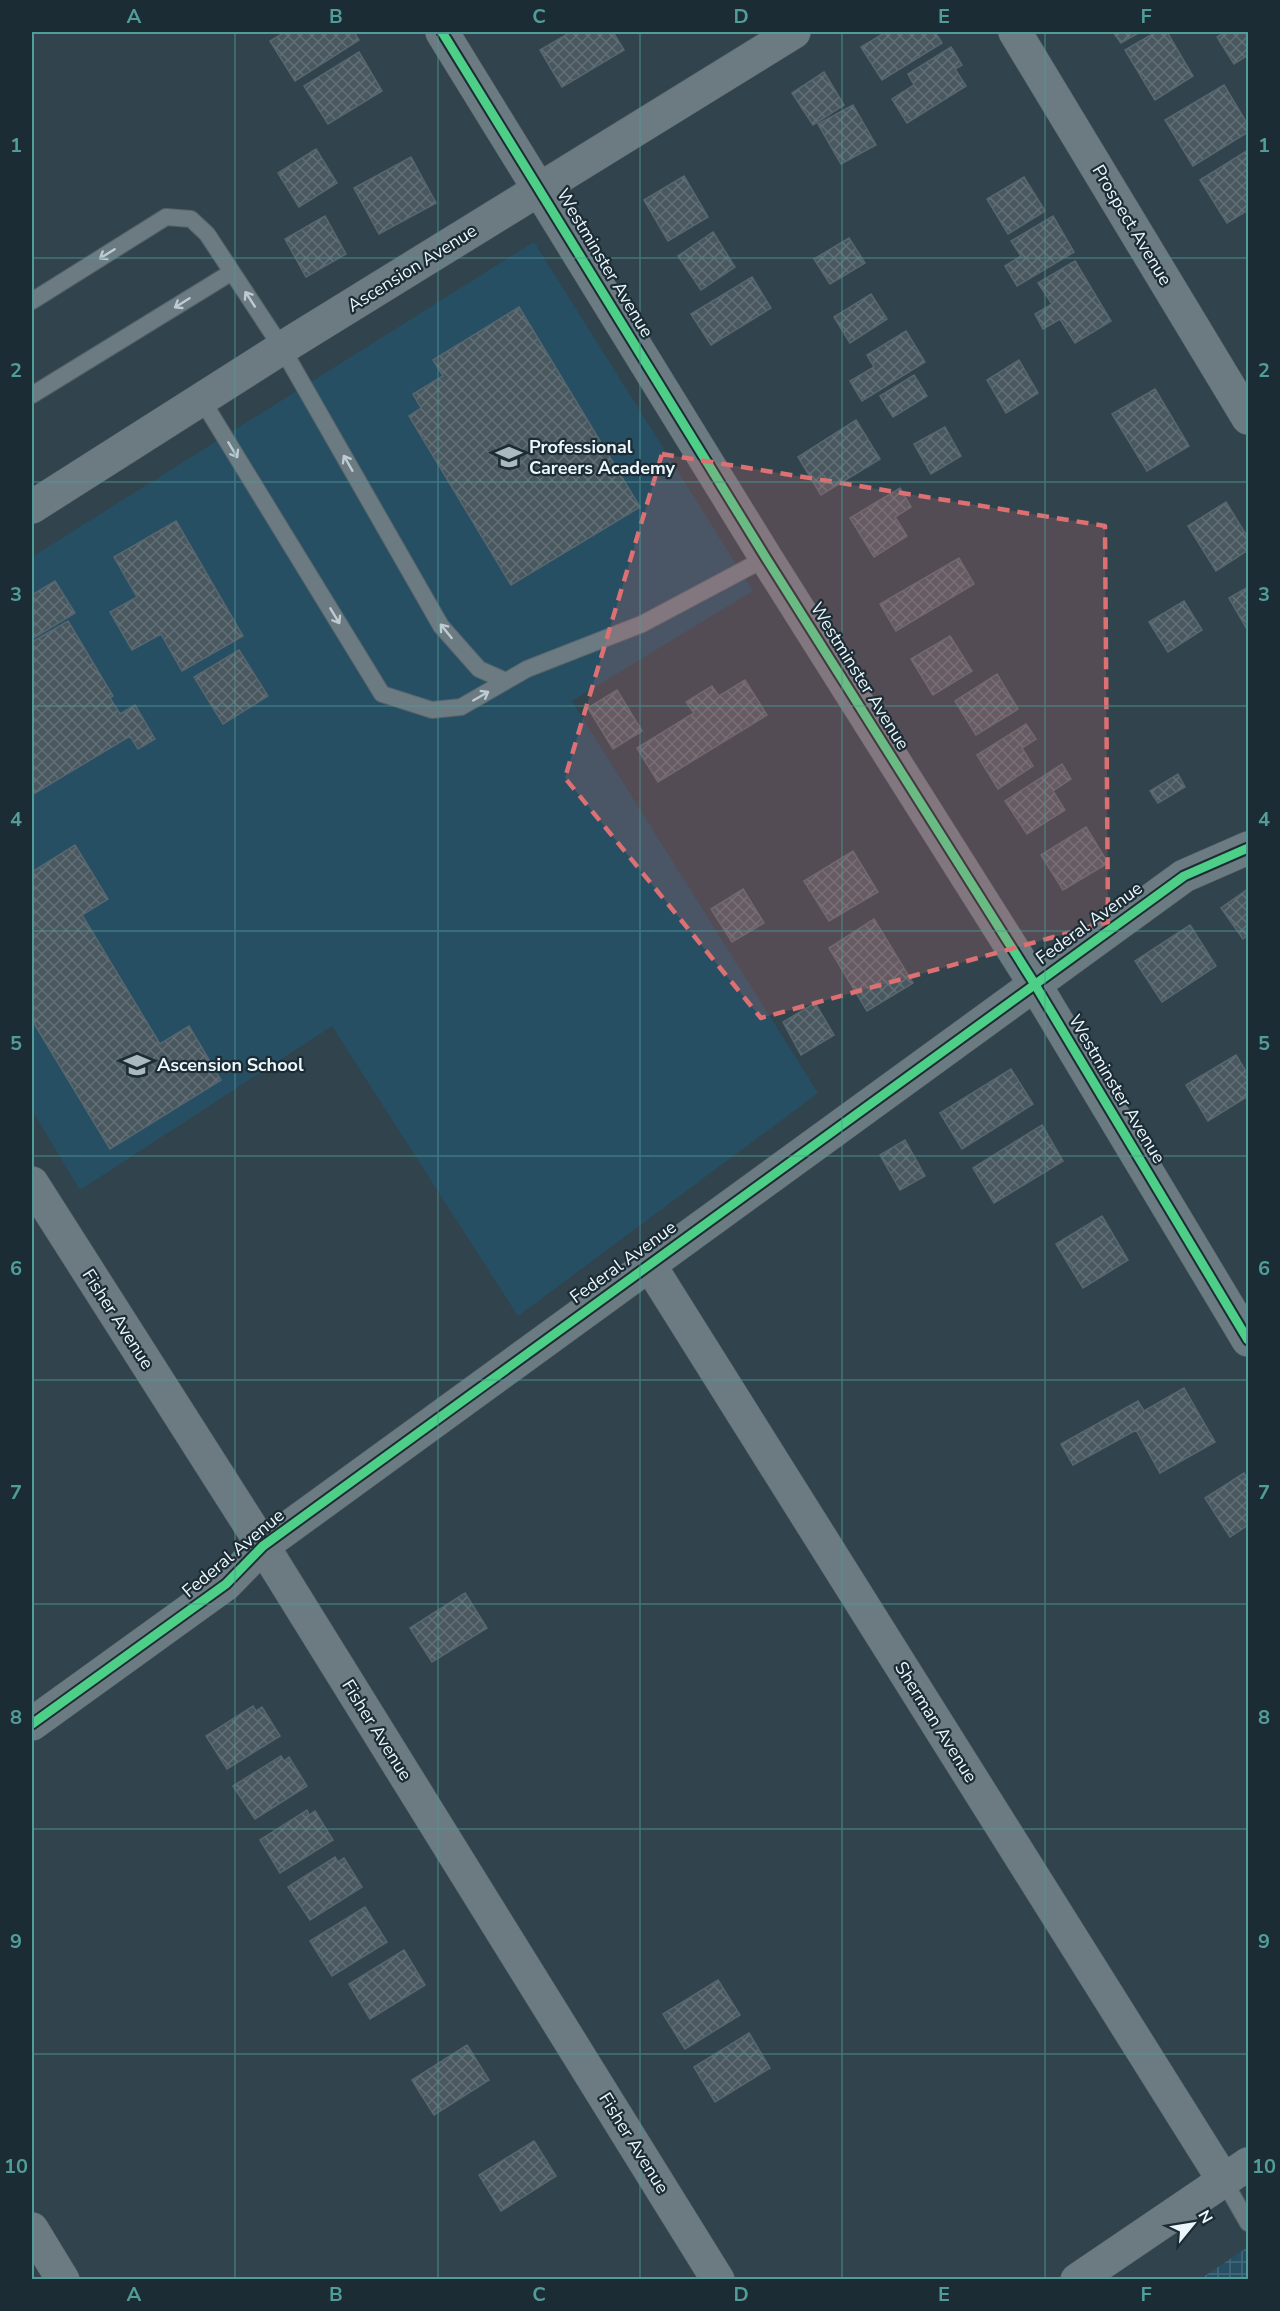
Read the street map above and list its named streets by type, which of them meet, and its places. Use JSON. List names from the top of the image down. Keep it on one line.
{"streets":{"street":["Prospect Avenue","Westminster Avenue","Ascension Avenue","Federal Avenue","Fisher Avenue","Sherman Avenue"]},"crossings":[["Westminster Avenue","Ascension Avenue"],["Westminster Avenue","Federal Avenue"],["Federal Avenue","Fisher Avenue"],["Federal Avenue","Sherman Avenue"]],"places":{"school or university":["Professional Careers Academy","Ascension School"]},"north":"top right","grid":{"columns":["A","B","C","D","E","F"],"rows":["1","2","3","4","5","6","7","8","9","10"]}}
